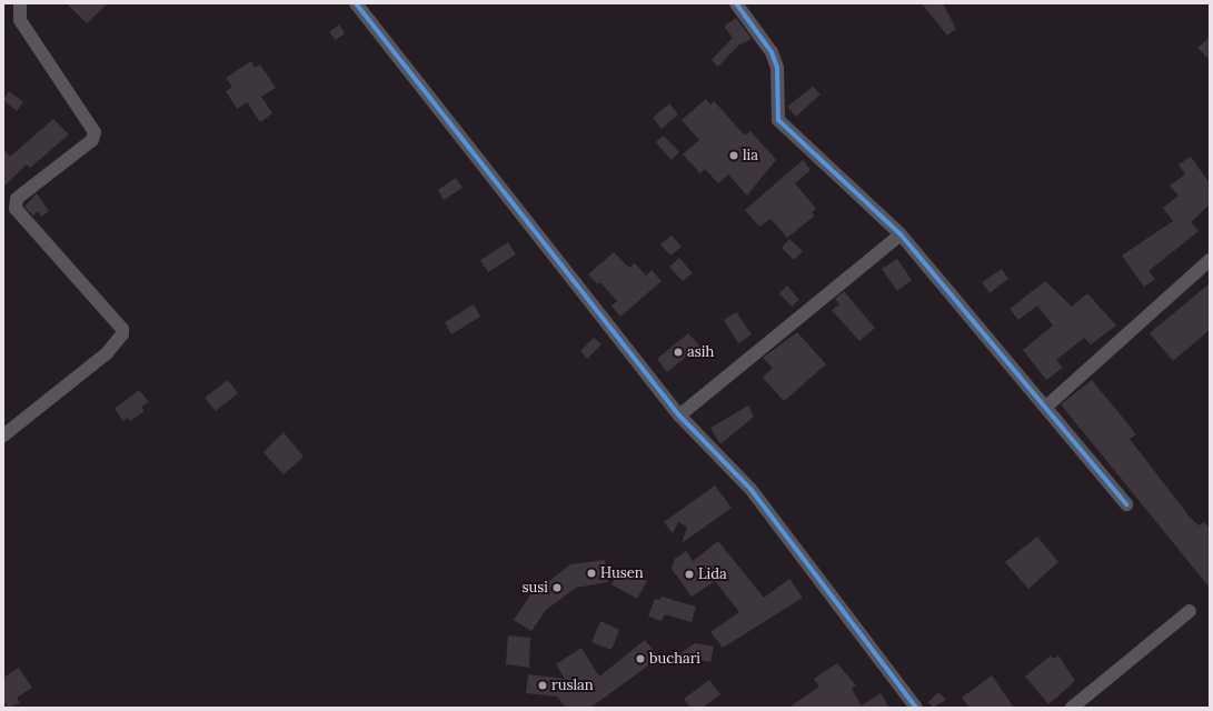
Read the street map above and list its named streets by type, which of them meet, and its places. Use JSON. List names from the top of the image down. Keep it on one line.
{"places":["lia","asih","Husen","Lida","susi","buchari","ruslan"]}
